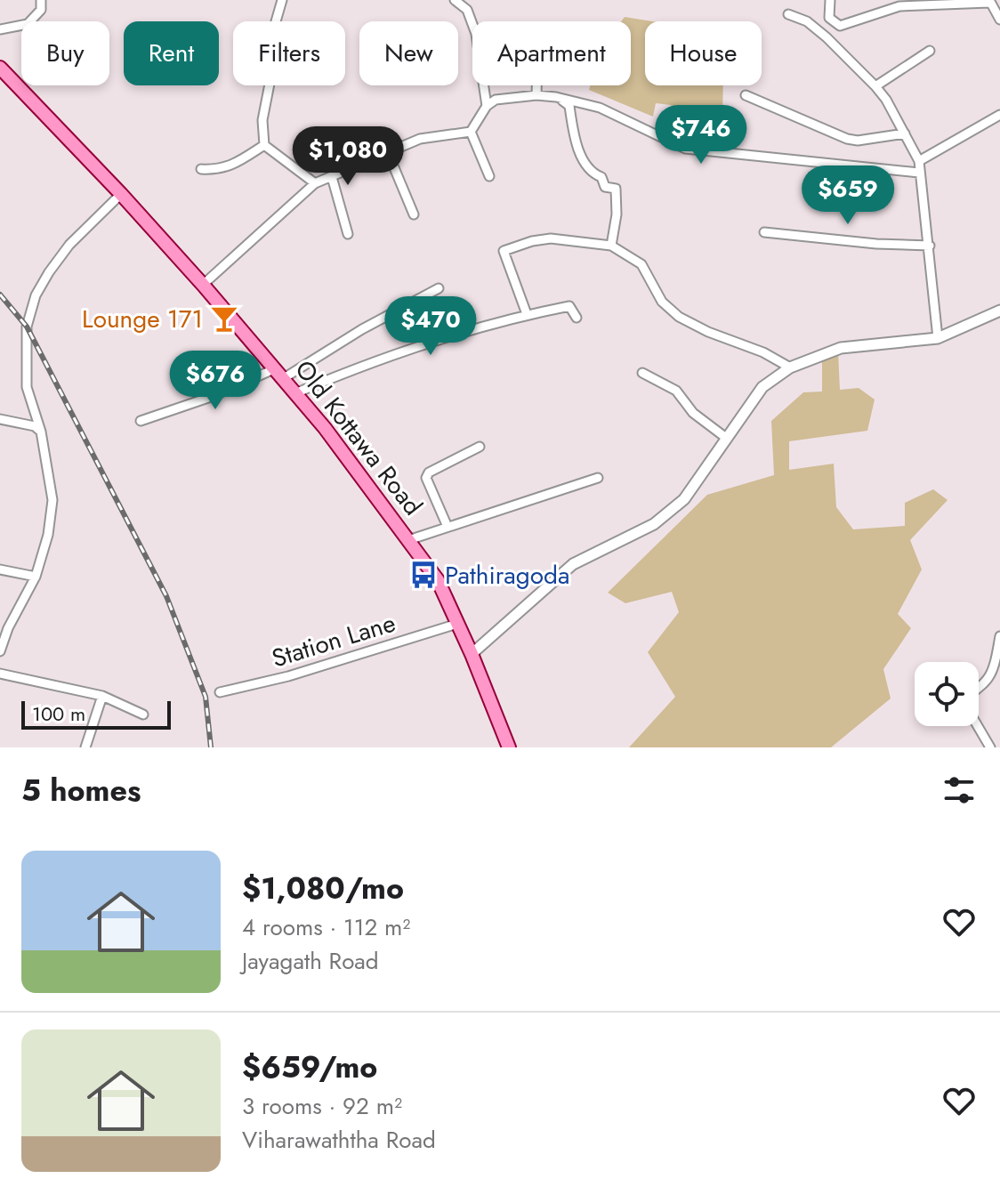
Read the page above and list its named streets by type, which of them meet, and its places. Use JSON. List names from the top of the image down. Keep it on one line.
{"streets":{"main road":["Old Kottawa Road"],"street":["Station Lane"]},"crossings":[["Old Kottawa Road","Station Lane"]],"places":{"bar":["Lounge 171"],"bus stop":["Pathiragoda"]},"scale_bar":"100 m","page":{"chip":["Buy","Rent","Filters","New","Apartment","House"],"price":["$746","$1,080","$659","$470","$676"],"scale":"100 m","heading":"5 homes","list":[{"name":"$1,080/mo","note":"4 rooms · 112 m² · Jayagath Road"},{"name":"$659/mo","note":"3 rooms · 92 m² · Viharawaththa Road"}]}}
